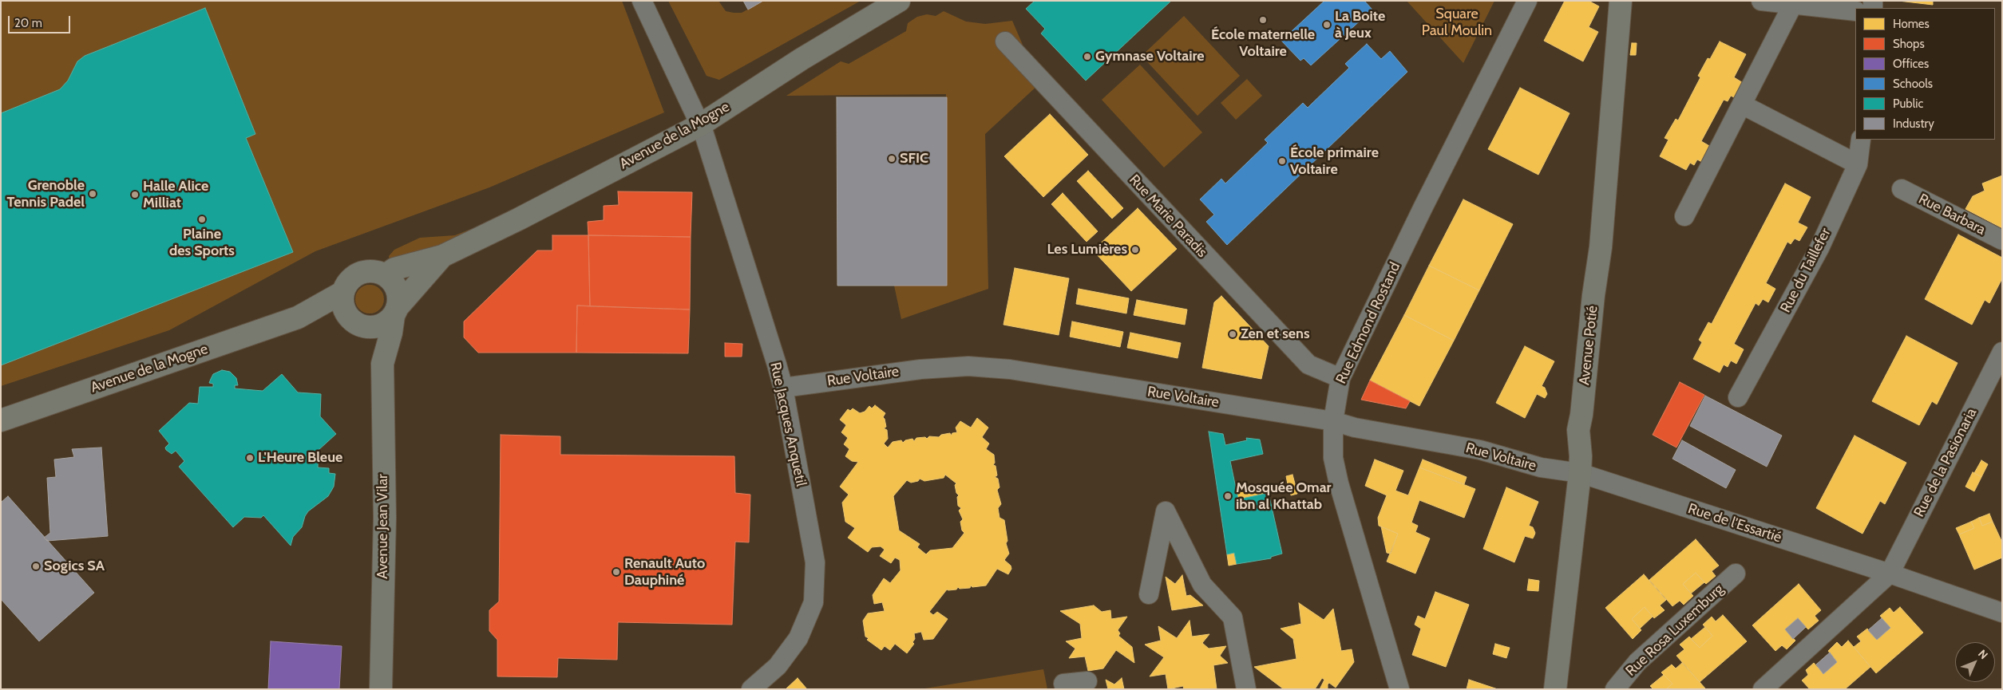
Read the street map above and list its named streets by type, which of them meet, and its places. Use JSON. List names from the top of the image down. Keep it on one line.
{"streets":{"main road":["Avenue de la Mogne","Avenue Potié","Avenue Jean Vilar"],"street":["Rue Barbara","Rue Marie Paradis","Rue du Taillefer","Rue Edmond Rostand","Rue Voltaire","Rue Jacques Anquetil","Rue de la Pasionaria","Rue de l'Essartié","Rue Rosa Luxemburg"]},"crossings":[["Avenue de la Mogne","Rue Jacques Anquetil"],["Avenue de la Mogne","Avenue Jean Vilar"],["Rue Marie Paradis","Rue Edmond Rostand"],["Rue Edmond Rostand","Rue Voltaire"],["Avenue Potié","Rue Voltaire"],["Avenue Potié","Rue de l'Essartié"],["Rue Voltaire","Rue Jacques Anquetil"],["Rue Voltaire","Rue de l'Essartié"],["Rue de la Pasionaria","Rue de l'Essartié"]],"parks":["Square Paul Moulin"],"places":["École maternelle Voltaire","La Boite à Jeux","Gymnase Voltaire","SFIC","École primaire Voltaire","Grenoble Tennis Padel","Halle Alice Milliat","Plaine des Sports","Les Lumières","Zen et sens","L'Heure Bleue","Mosquée Omar ibn al Khattab","Sogics SA","Renault Auto Dauphiné"],"legend":["Homes","Shops","Offices","Schools","Public","Industry"],"scale_bar":"20 m","north":"top right"}
